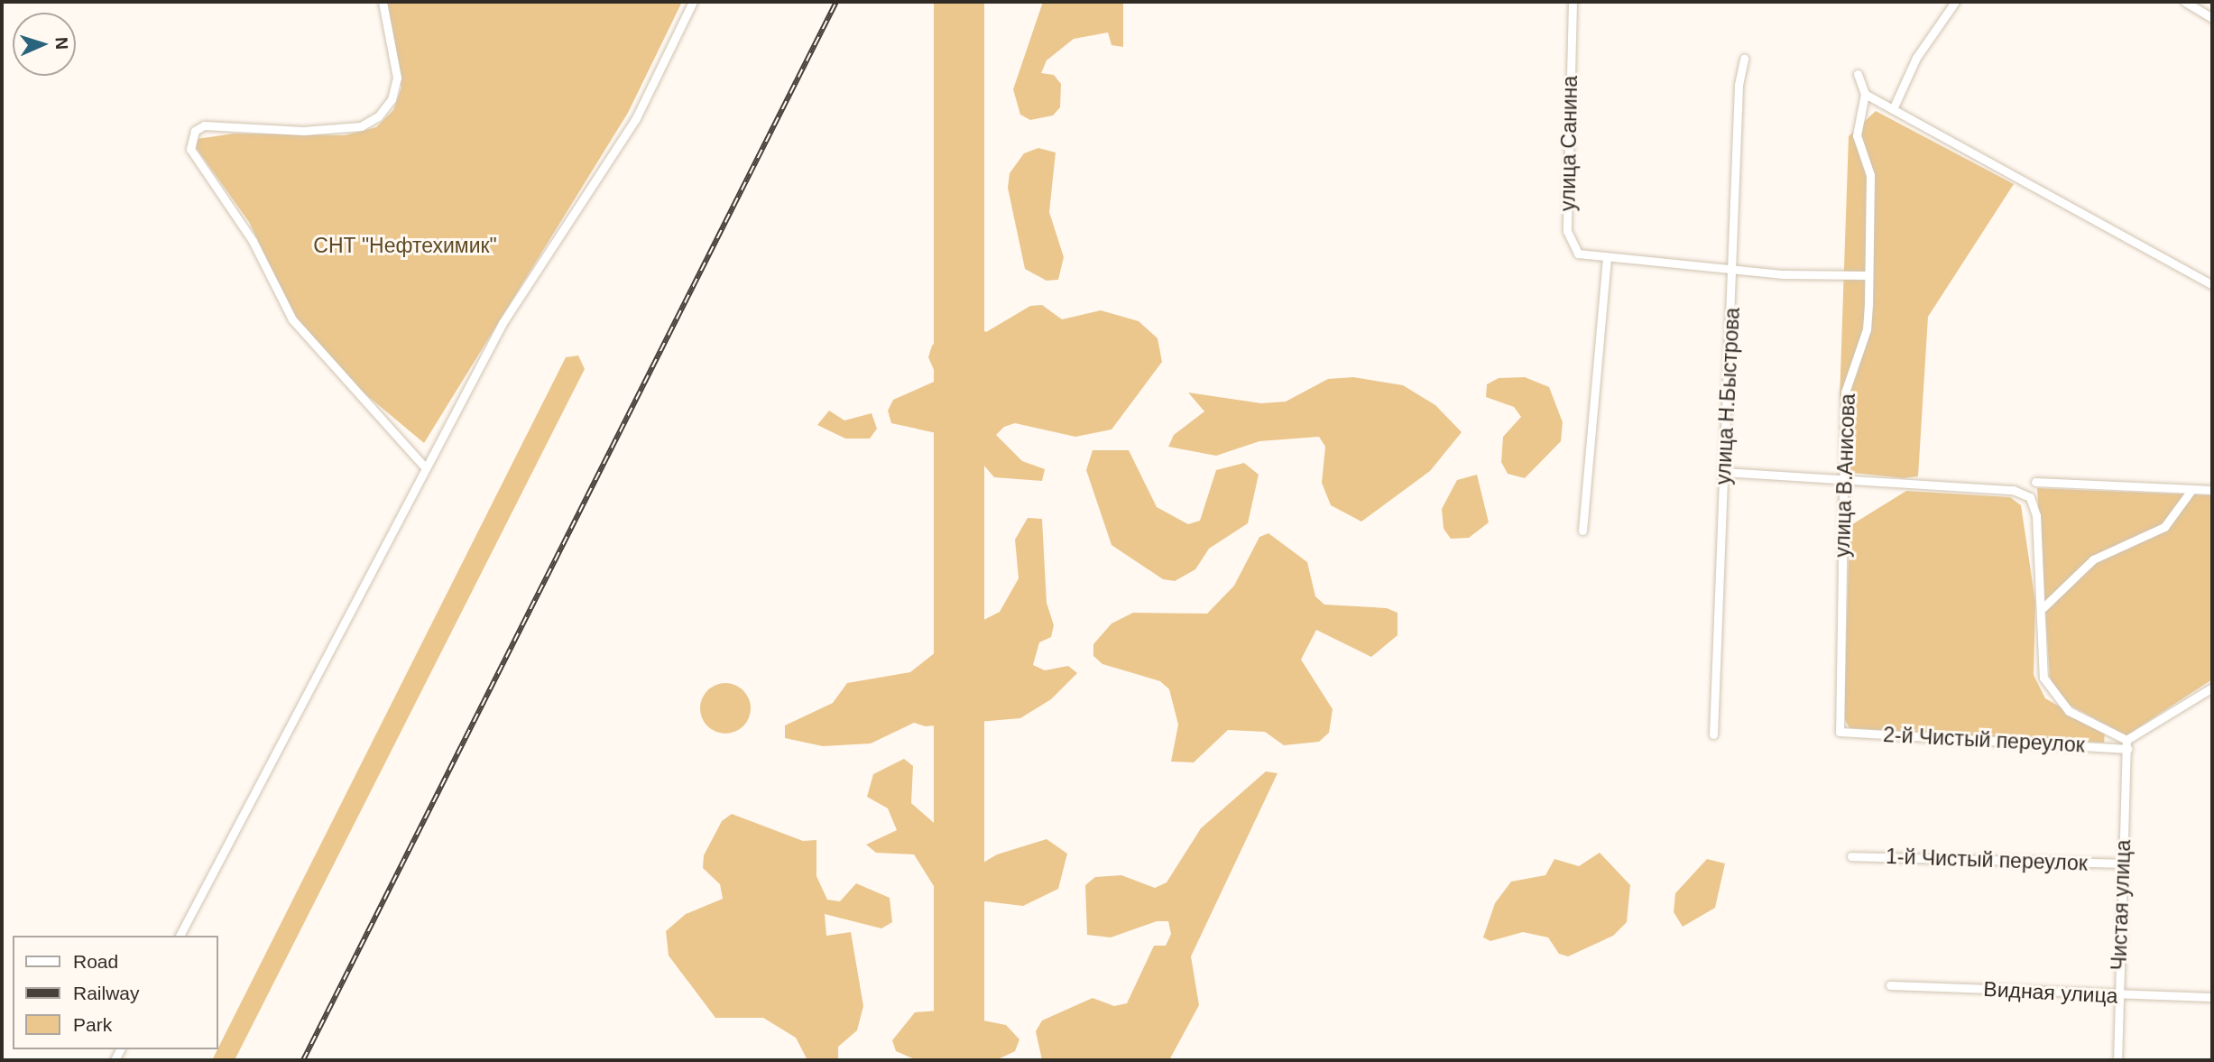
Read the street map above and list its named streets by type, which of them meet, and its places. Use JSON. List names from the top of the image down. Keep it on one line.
{"streets":{"street":["улица Санина","улица Н.Быстрова","улица В.Анисова","2-й Чистый переулок","1-й Чистый переулок","Чистая улица","Видная улица"]},"crossings":[["улица Санина","улица Н.Быстрова"],["улица Санина","улица В.Анисова"],["улица В.Анисова","2-й Чистый переулок"],["2-й Чистый переулок","Чистая улица"],["1-й Чистый переулок","Чистая улица"],["Чистая улица","Видная улица"]],"parks":["СНТ \"Нефтехимик\""],"legend":["Road","Railway","Park"],"north":"right"}
